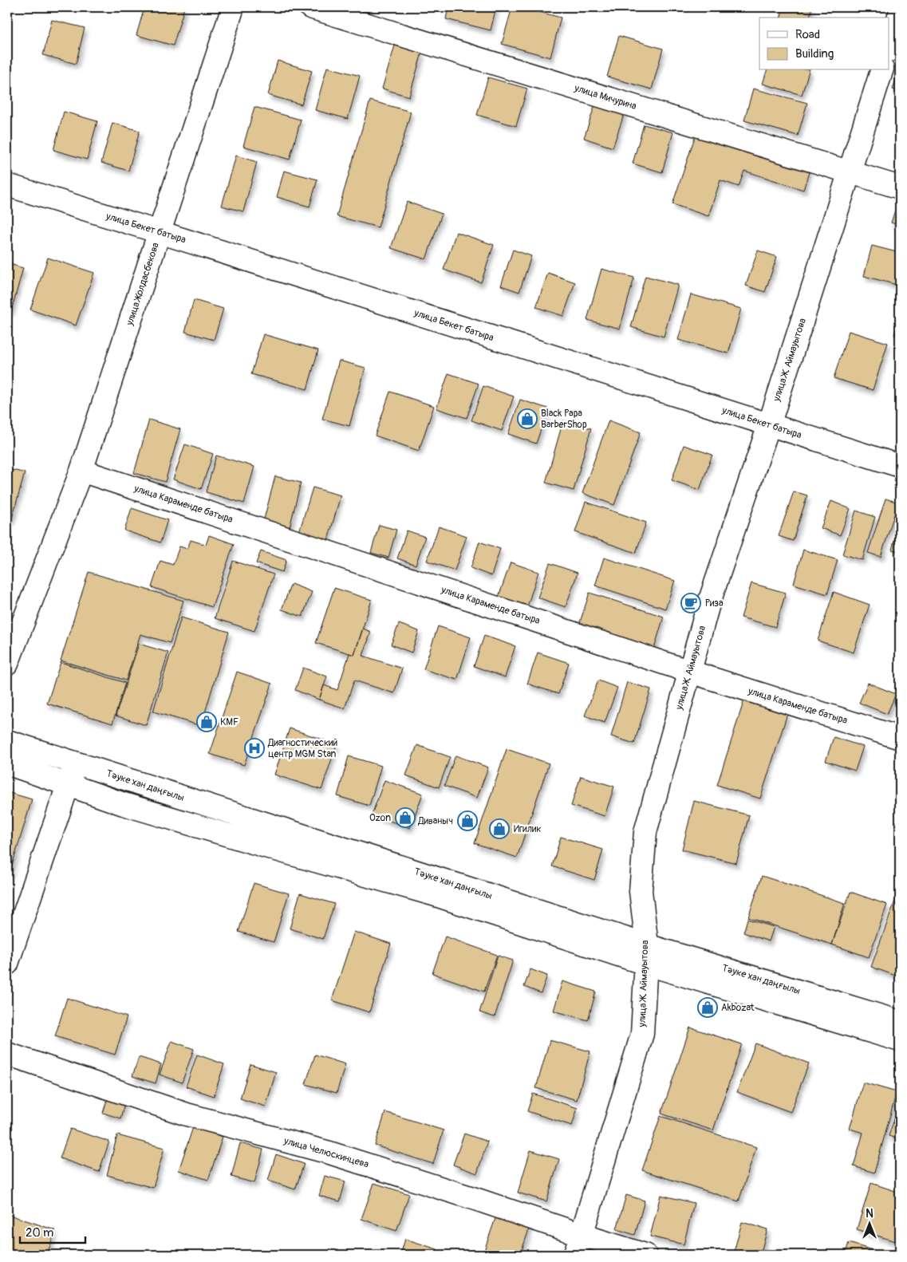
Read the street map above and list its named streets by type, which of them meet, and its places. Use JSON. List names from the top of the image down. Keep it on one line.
{"streets":{"street":["улица Мичурина","улица Бекет батыра","улица Жолдасбекова","улица Ж. Аймауытова","улица Караменде батыра","Тәуке хан даңғылы","улица Челюскинцева"]},"crossings":[["улица Мичурина","улица Ж. Аймауытова"],["улица Бекет батыра","улица Жолдасбекова"],["улица Бекет батыра","улица Ж. Аймауытова"],["улица Жолдасбекова","улица Караменде батыра"],["улица Ж. Аймауытова","улица Караменде батыра"],["улица Ж. Аймауытова","Тәуке хан даңғылы"],["улица Ж. Аймауытова","улица Челюскинцева"]],"places":{"shop":["Black Papa BarberShop","KMF","Ozon","Диваныч","Игилик","Akbozat"],"cafe":["Риза"],"hospital":["Диагностический центр MGM Stan"]},"legend":["Road","Building"],"scale_bar":"20 m","north":"top"}
